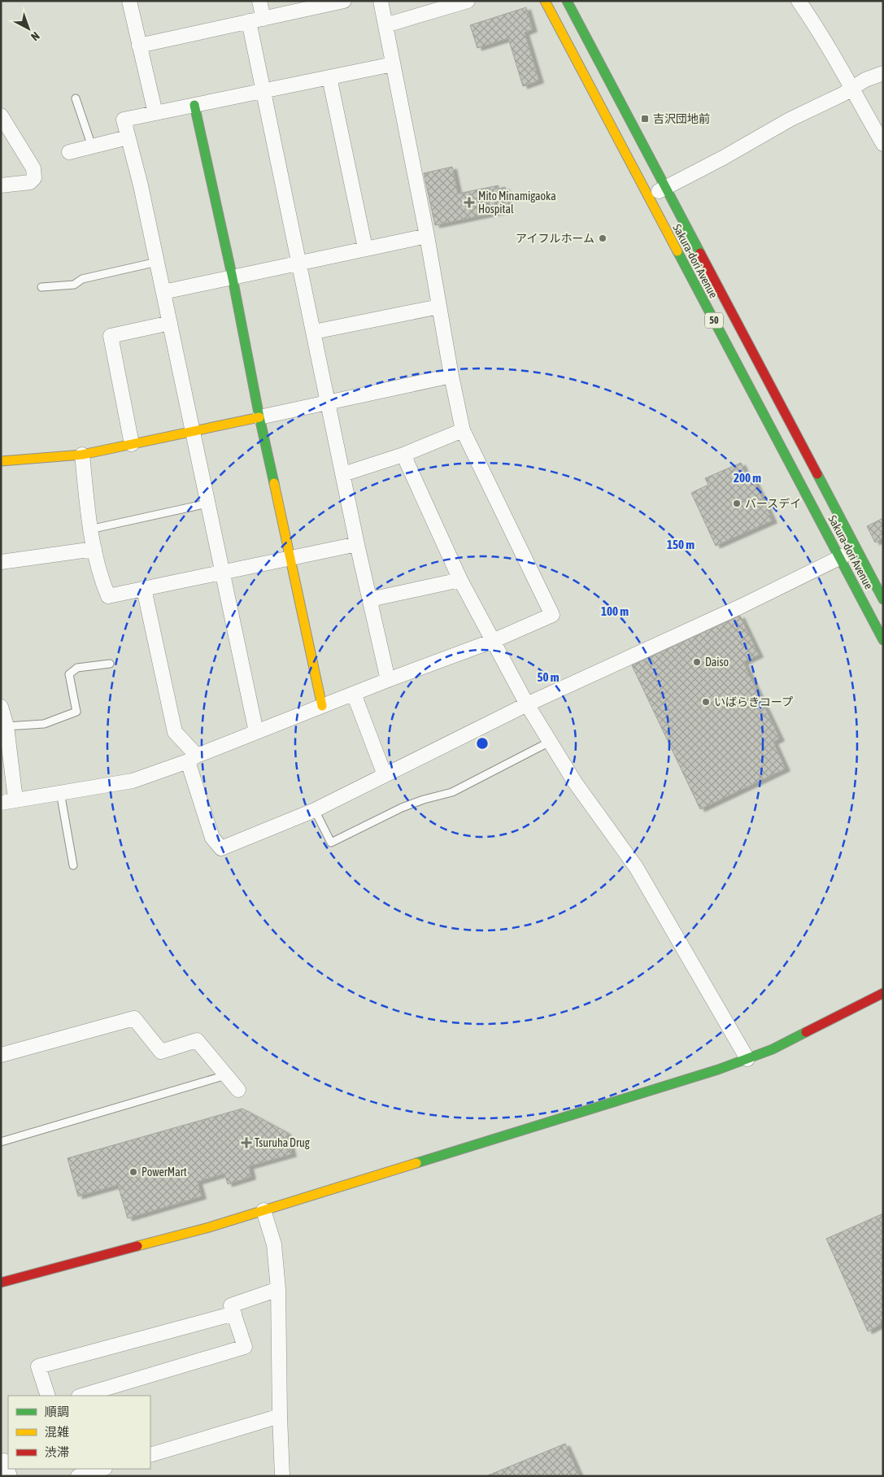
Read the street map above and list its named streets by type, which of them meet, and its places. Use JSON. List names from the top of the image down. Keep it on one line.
{"streets":{"street":["Sakura-dori Avenue","50"]},"places":{"transit":["吉沢団地前"],"health":["Mito Minamigaoka Hospital","Tsuruha Drug"],"other":["アイフルホーム","バースデイ","Daiso","いばらきコープ","PowerMart"]},"legend":["順調","混雑","渋滞"],"north":"bottom right","rings":["200 m","150 m","100 m","50 m"]}
